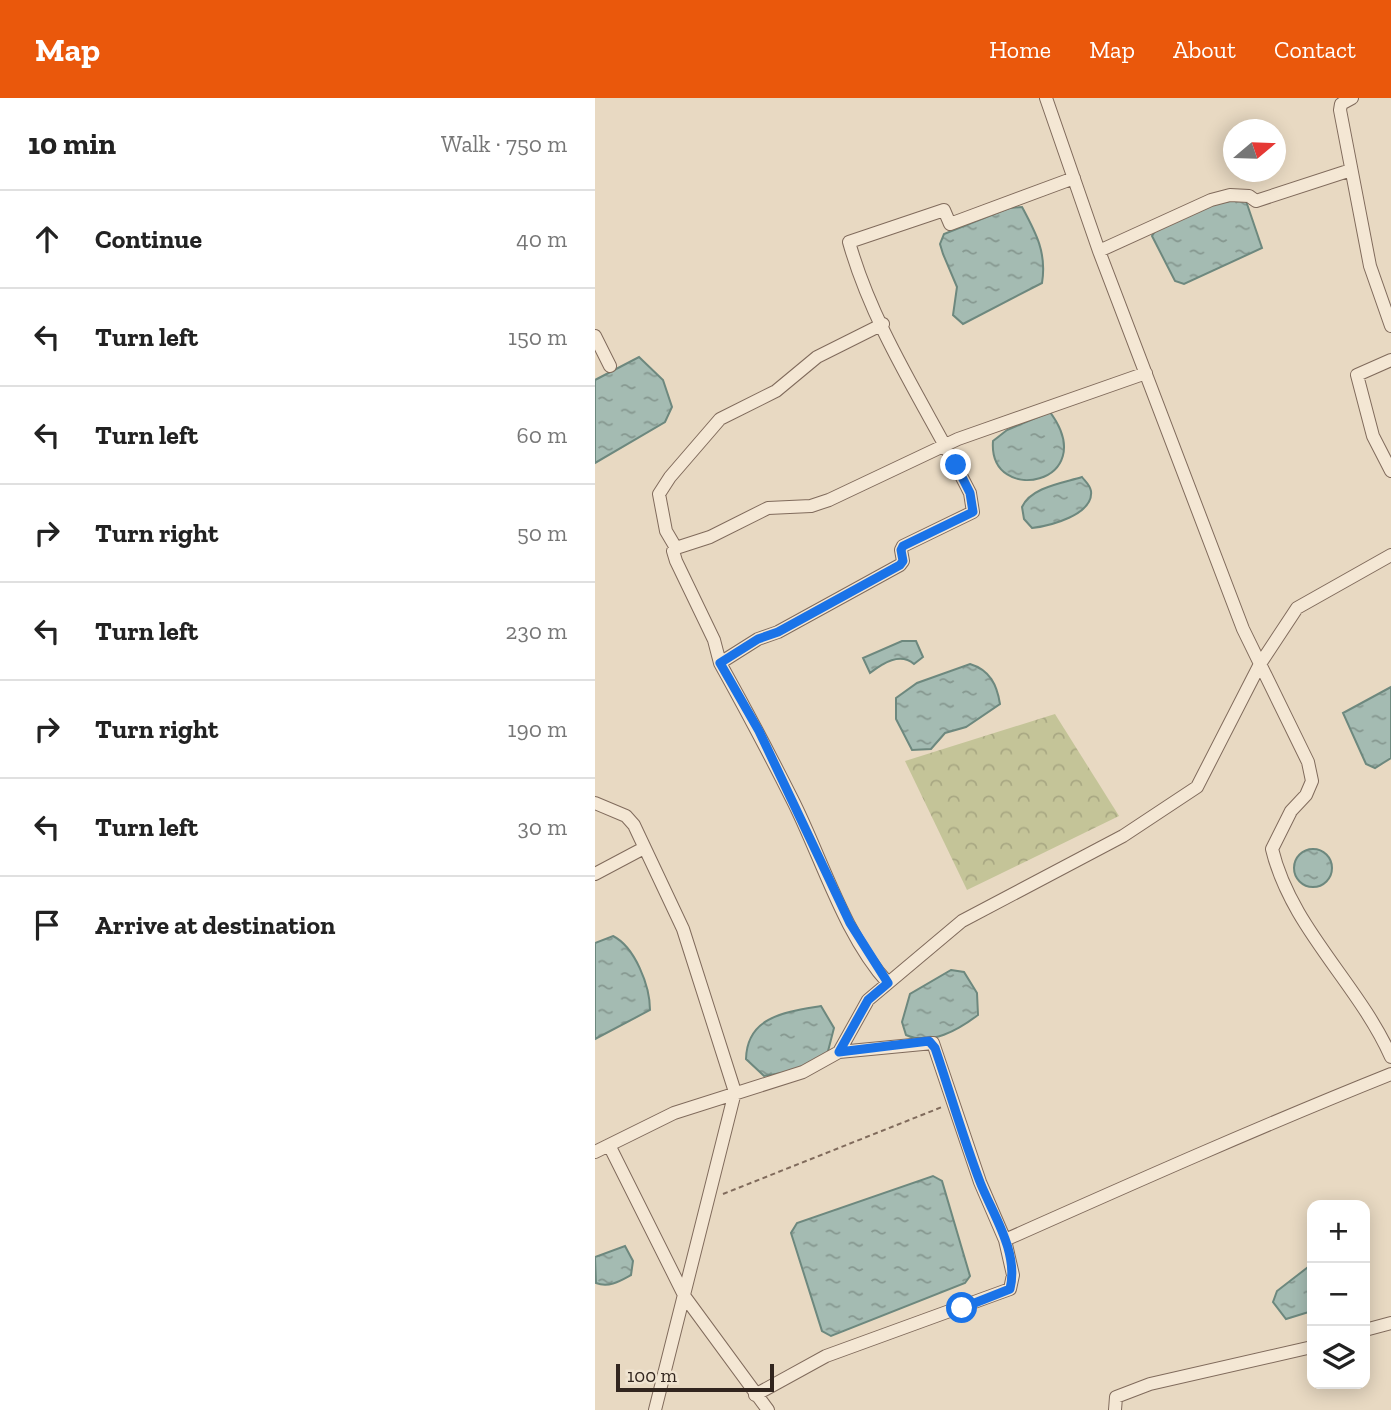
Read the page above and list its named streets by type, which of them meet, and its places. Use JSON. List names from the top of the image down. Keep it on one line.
{"scale_bar":"100 m","north":"right","page":{"header":"Map","nav":["Home","Map","About","Contact"],"heading":["10 min","Walk · 750 m"],"list":[["Continue","40 m"],["Turn left","150 m"],["Turn left","60 m"],["Turn right","50 m"],["Turn left","230 m"],["Turn right","190 m"],["Turn left","30 m"],"Arrive at destination"],"map_buttons":["+","−"],"scale":"100 m"}}
